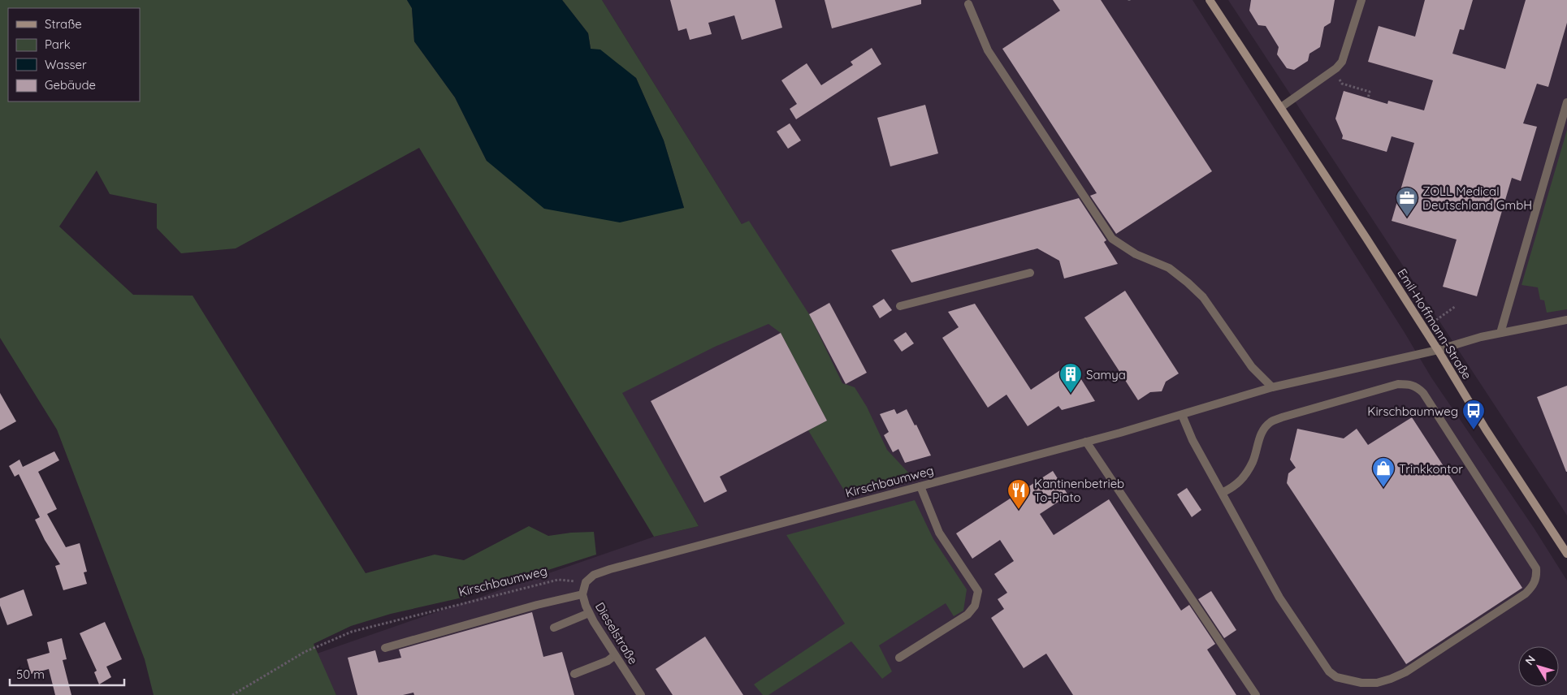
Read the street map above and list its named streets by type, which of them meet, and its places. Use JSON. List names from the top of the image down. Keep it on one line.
{"streets":{"street":["Emil-Hoffmann-Straße","Kirschbaumweg","Dieselstraße"]},"crossings":[["Emil-Hoffmann-Straße","Kirschbaumweg"],["Kirschbaumweg","Dieselstraße"]],"places":{"office":["ZOLL Medical Deutschland GmbH"],"building":["Samya"],"bus stop":["Kirschbaumweg"],"shop":["Trinkkontor"],"restaurant":["Kantinenbetrieb To-Piato"]},"legend":["Straße","Park","Wasser","Gebäude"],"scale_bar":"50 m","north":"top left"}
